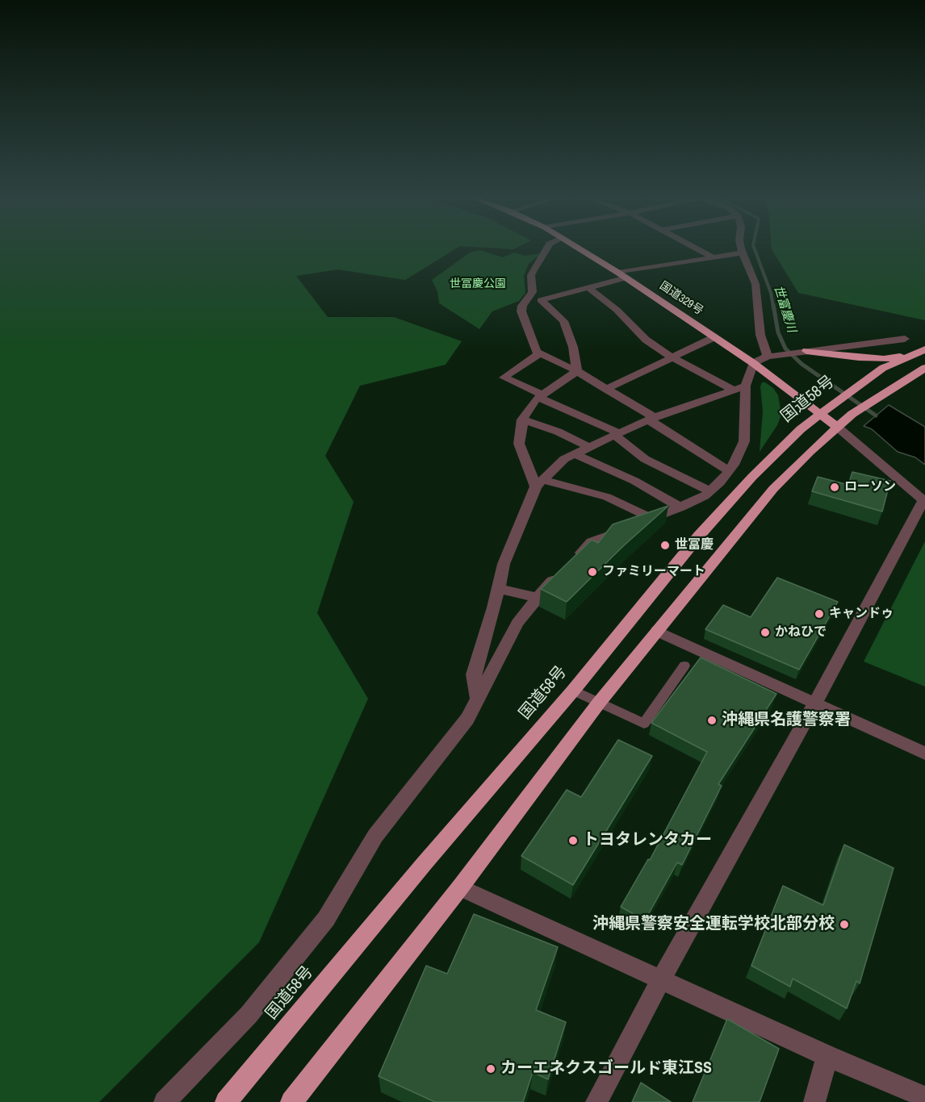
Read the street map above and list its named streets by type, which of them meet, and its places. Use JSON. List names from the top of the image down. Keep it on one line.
{"streets":{"highway":["国道329号","国道58号"]},"crossings":[["国道329号","国道58号"]],"water":["世富慶川"],"parks":["世冨慶公園"],"places":["ローソン","世冨慶","ファミリーマート","キャンドゥ","かねひで","沖縄県名護警察署","トヨタレンタカー","沖縄県警察安全運転学校北部分校","カーエネクスゴールド東江SS"]}
